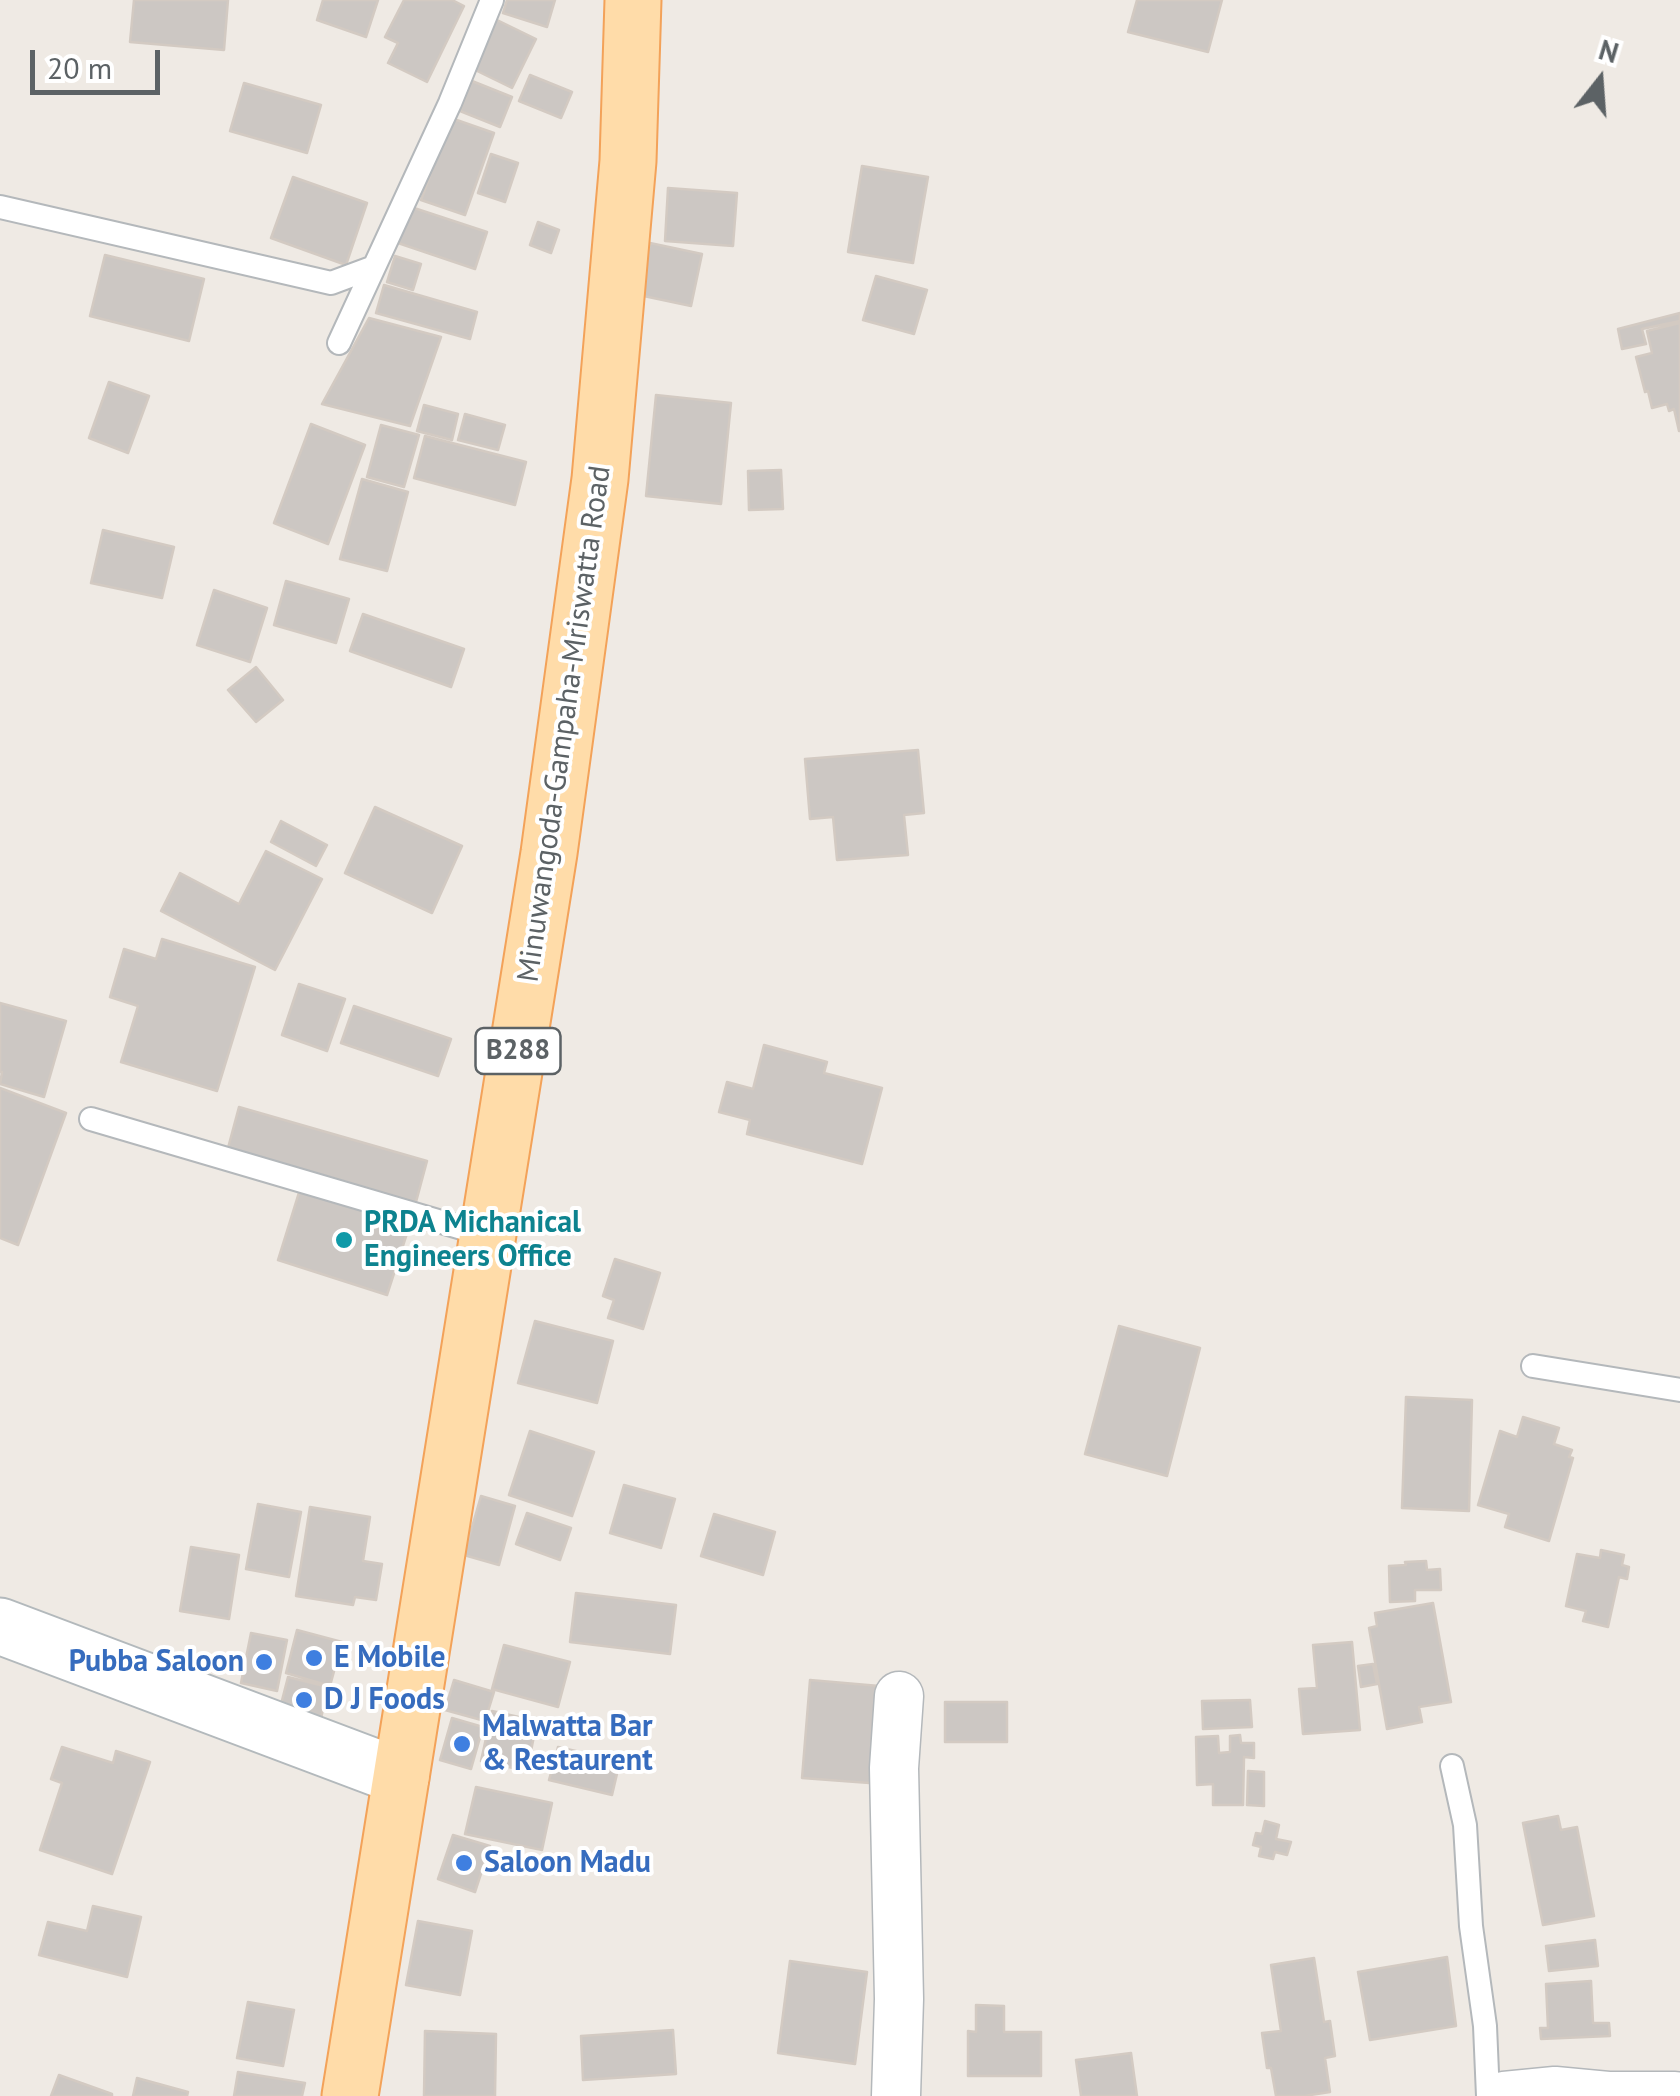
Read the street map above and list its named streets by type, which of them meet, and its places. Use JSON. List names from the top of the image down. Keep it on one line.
{"streets":{"main road":["Minuwangoda-Gampaha-Mriswatta Road","B288"]},"places":["PRDA Michanical Engineers Office","E Mobile","Pubba Saloon","D J Foods","Malwatta Bar & Restaurent","Saloon Madu"],"scale_bar":"20 m","north":"top"}
